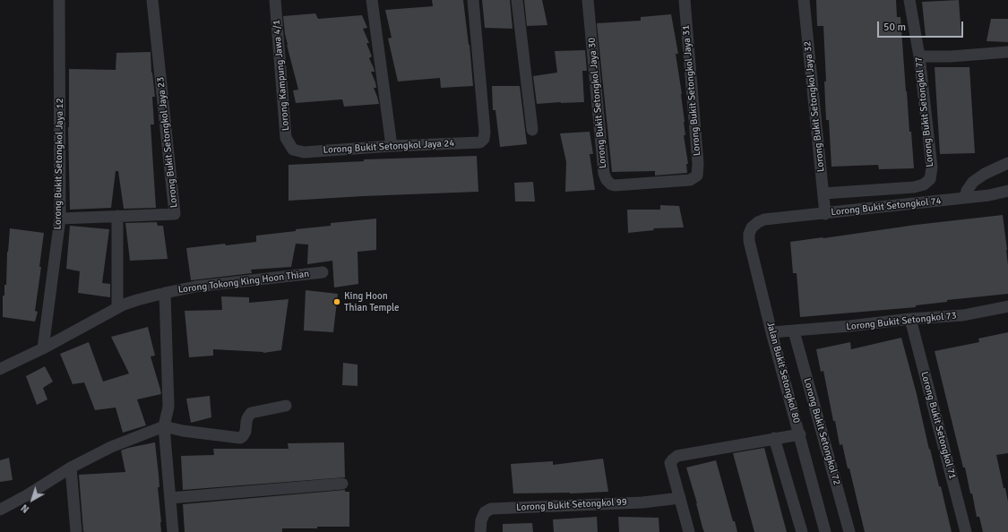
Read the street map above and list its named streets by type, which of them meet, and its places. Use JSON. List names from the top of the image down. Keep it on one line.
{"streets":{"street":["Lorong Kampung Jawa 4/1","Lorong Bukit Setongkol Jaya 31","Lorong Bukit Setongkol Jaya 30","Lorong Bukit Setongkol Jaya 32","Lorong Bukit Setongkol 77","Lorong Bukit Setongkol Jaya 23","Lorong Bukit Setongkol Jaya 24","Lorong Bukit Setongkol Jaya 12","Lorong Bukit Setongkol 74","Lorong Tokong King Hoon Thian","Lorong Bukit Setongkol 73","Jalan Bukit Setongkol 80","Lorong Bukit Setongkol 71","Lorong Bukit Setongkol 72","Lorong Bukit Setongkol 99"]},"crossings":[["Lorong Kampung Jawa 4/1","Lorong Bukit Setongkol Jaya 24"],["Lorong Bukit Setongkol Jaya 31","Lorong Bukit Setongkol Jaya 30"],["Lorong Bukit Setongkol Jaya 32","Lorong Bukit Setongkol 77"],["Lorong Bukit Setongkol Jaya 32","Lorong Bukit Setongkol 74"],["Lorong Bukit Setongkol Jaya 23","Lorong Bukit Setongkol Jaya 12"],["Lorong Bukit Setongkol Jaya 12","Lorong Tokong King Hoon Thian"],["Lorong Bukit Setongkol 74","Jalan Bukit Setongkol 80"],["Lorong Bukit Setongkol 73","Jalan Bukit Setongkol 80"],["Lorong Bukit Setongkol 73","Lorong Bukit Setongkol 71"],["Lorong Bukit Setongkol 73","Lorong Bukit Setongkol 72"]],"places":["King Hoon Thian Temple"],"scale_bar":"50 m","north":"bottom left"}
